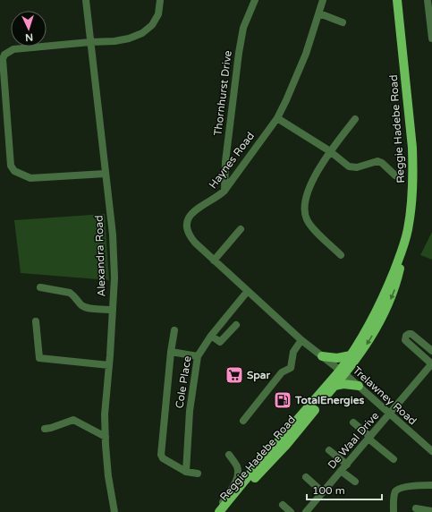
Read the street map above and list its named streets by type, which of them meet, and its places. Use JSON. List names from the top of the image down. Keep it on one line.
{"streets":{"main road":["Reggie Hadebe Road"],"street":["Thornhurst Drive","Haynes Road","Alexandra Road","Cole Place","Trelawney Road","De Waal Drive"]},"crossings":[["Thornhurst Drive","Haynes Road"],["Reggie Hadebe Road","Haynes Road"],["Reggie Hadebe Road","Trelawney Road"],["Haynes Road","Cole Place"],["Haynes Road","Trelawney Road"],["Trelawney Road","De Waal Drive"]],"places":{"supermarket":["Spar"],"fuel station":["TotalEnergies"]},"scale_bar":"100 m","north":"bottom"}
